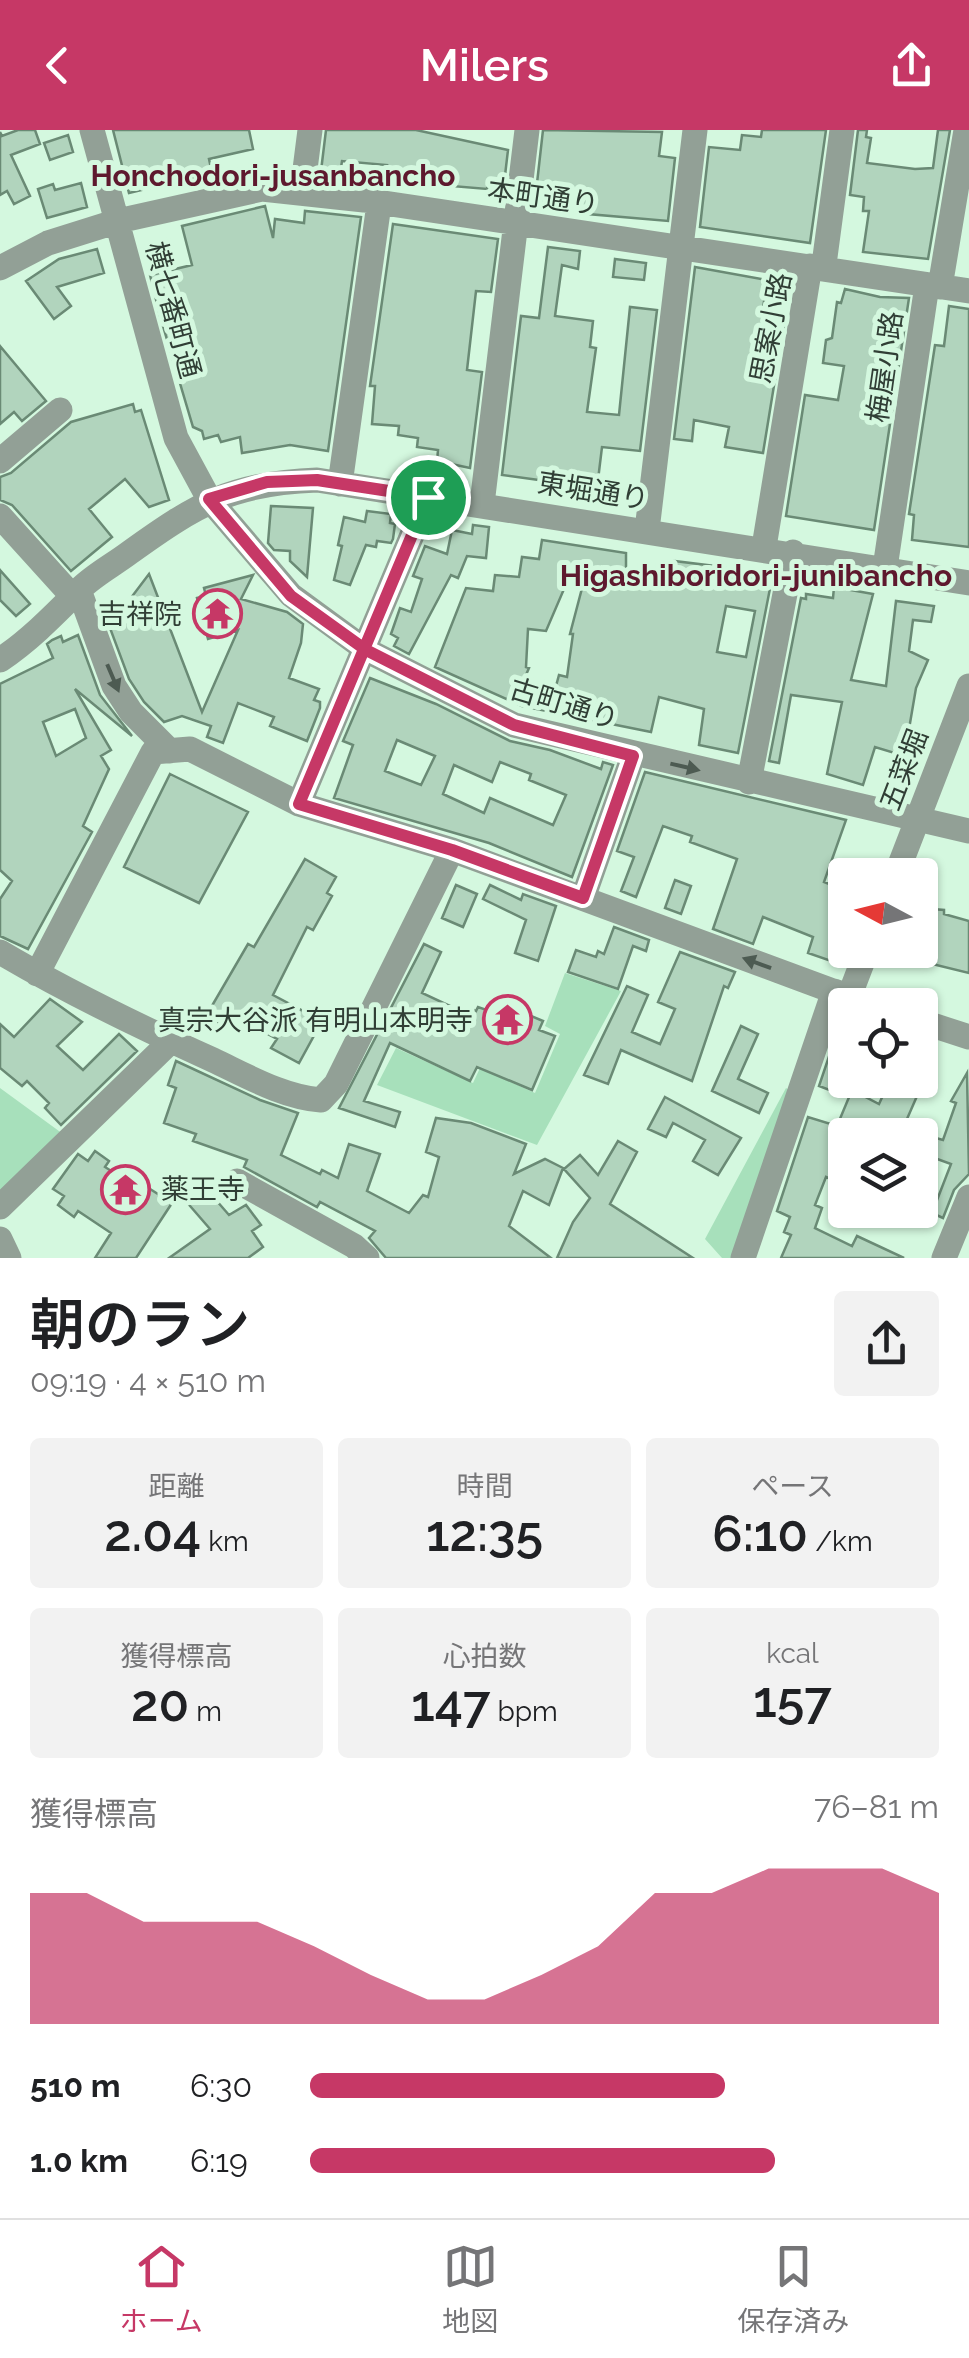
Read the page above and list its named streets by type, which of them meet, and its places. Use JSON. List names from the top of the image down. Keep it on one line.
{"streets":{"street":["本町通り","横七番町通","思案小路","梅屋小路","東堀通り","古町通り","五菜堀"]},"crossings":[["本町通り","横七番町通"],["本町通り","思案小路"],["本町通り","梅屋小路"],["横七番町通","東堀通り"],["横七番町通","古町通り"],["思案小路","東堀通り"],["梅屋小路","東堀通り"],["東堀通り","古町通り"],["古町通り","五菜堀"]],"districts":["Honchodori-jusanbancho","Higashiboridori-junibancho"],"places":{"temple":["吉祥院","真宗大谷派 有明山本明寺","薬王寺"]},"north":"left","page":{"header":"Milers","heading":["朝のラン","09:19 · 4 × 510 m"],"stats":[["距離","2.04 km"],["時間","12:35"],["ペース","6:10 /km"],["獲得標高","20 m"],["心拍数","147 bpm"],["kcal","157"]],"chart":["獲得標高","76–81 m"],"list":[{"name":"510 m","note":"6:30"},{"name":"1.0 km","note":"6:19"}],"tabs":["ホーム","地図","保存済み"]}}
